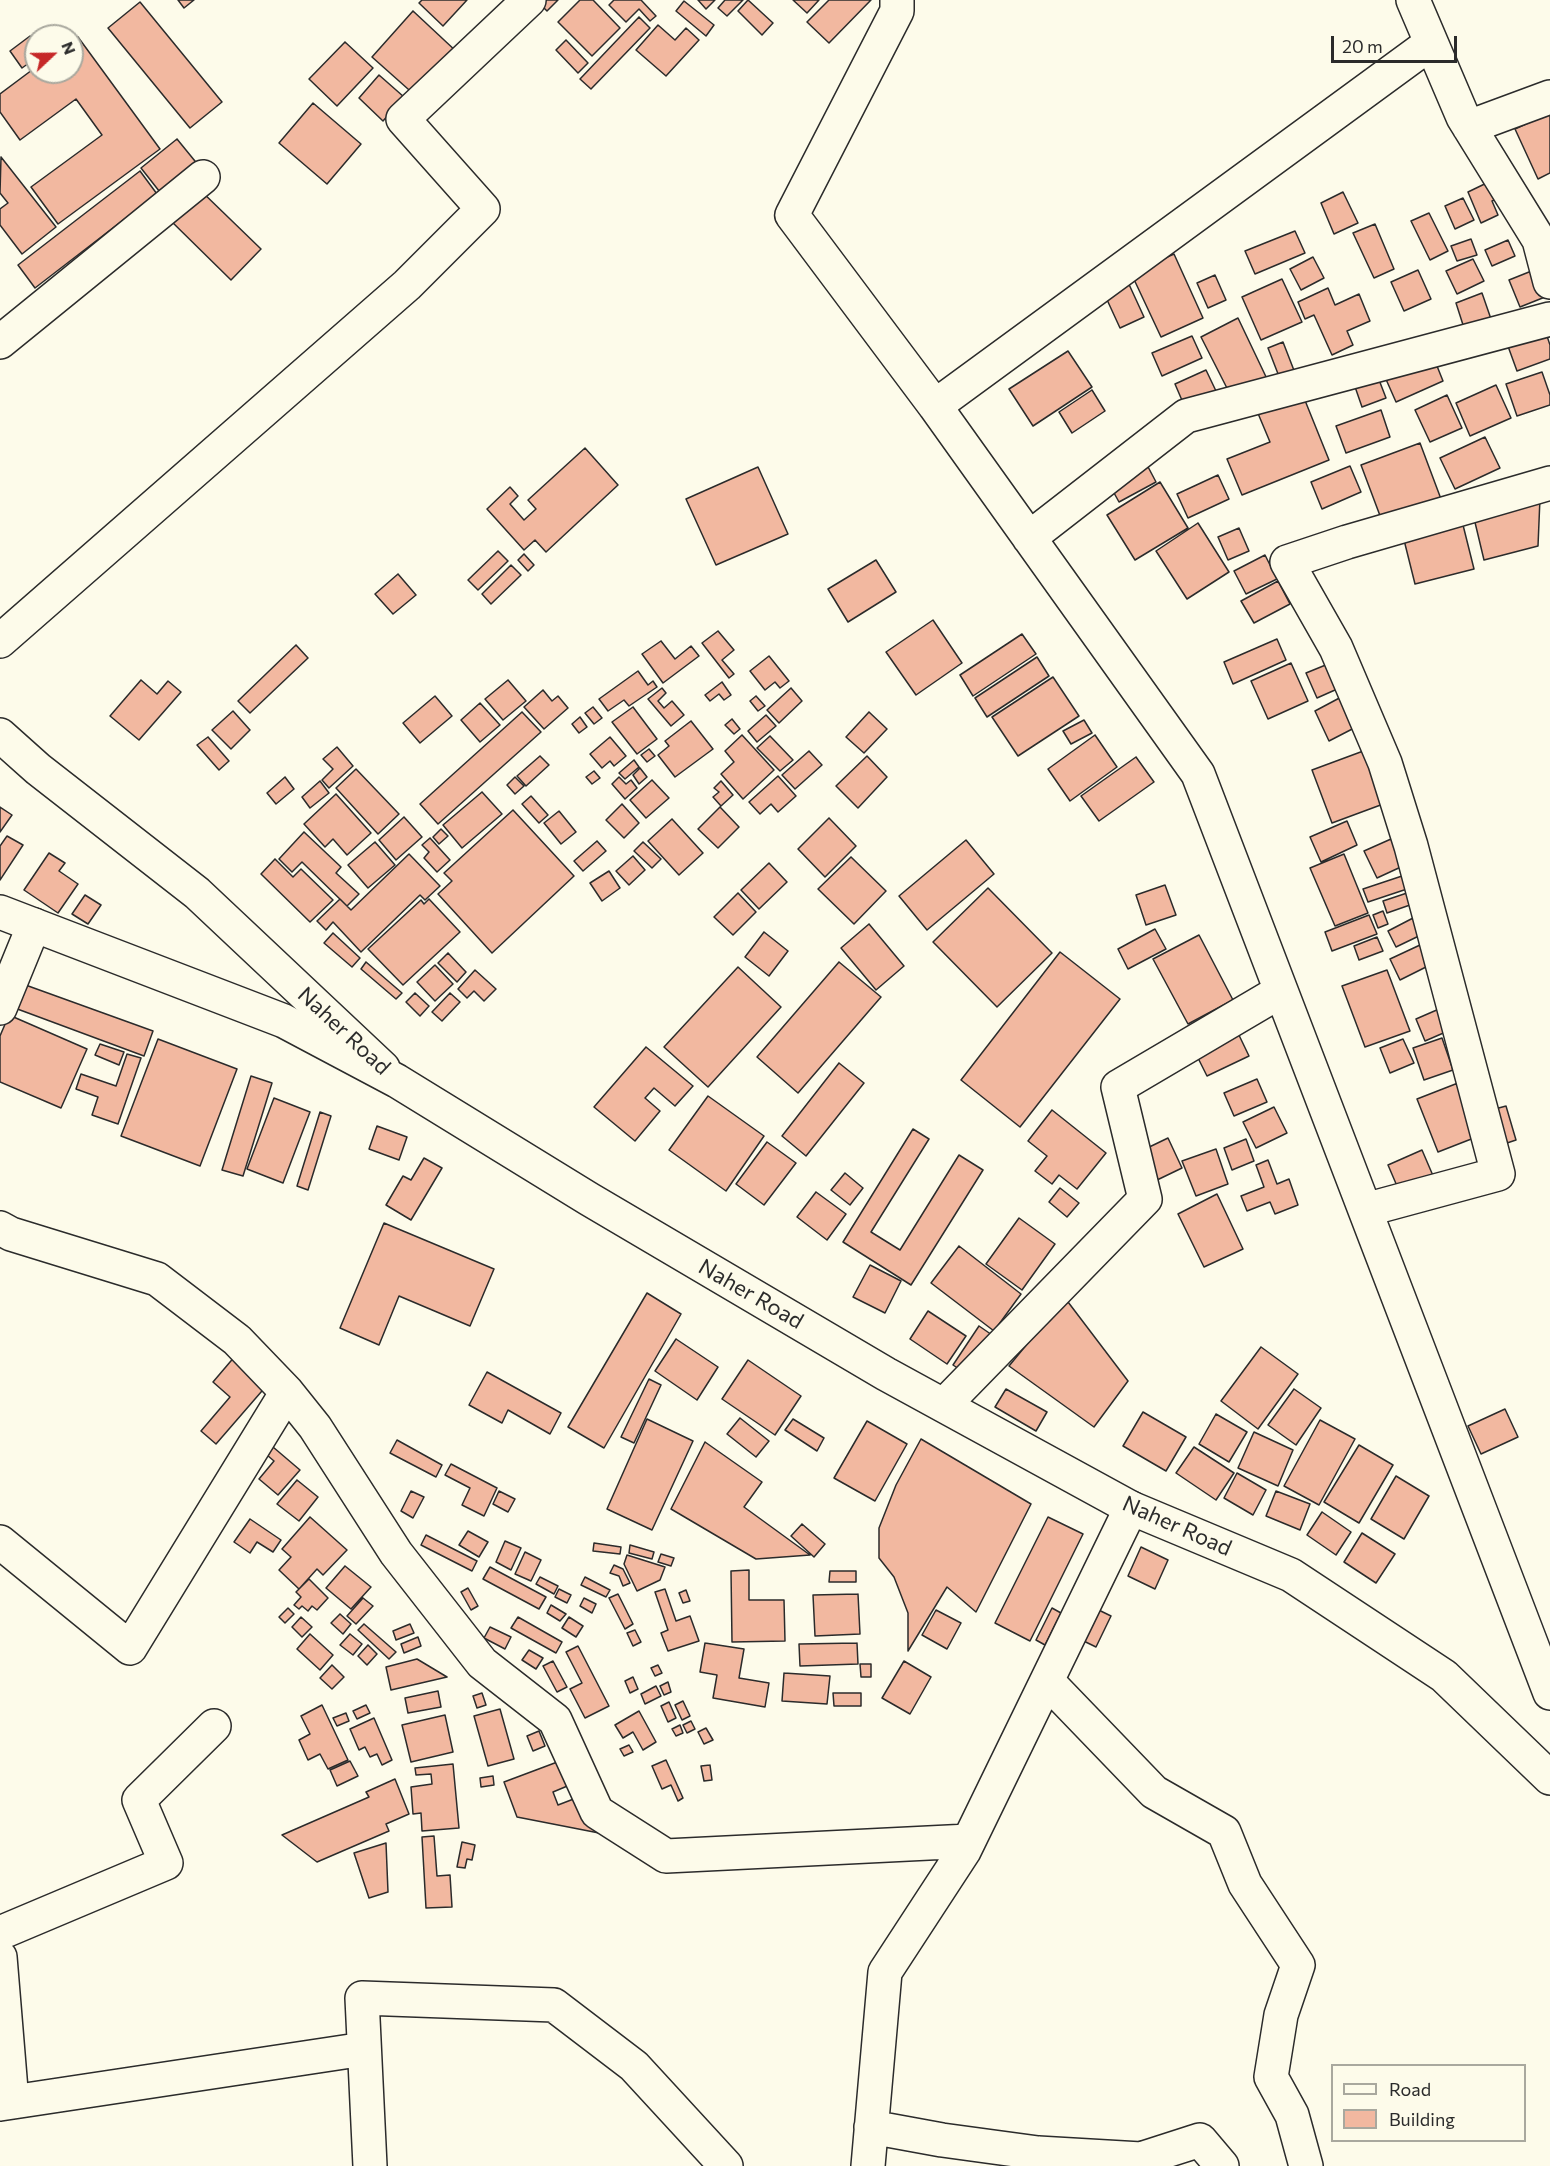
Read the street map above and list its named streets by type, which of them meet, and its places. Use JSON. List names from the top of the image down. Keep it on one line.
{"streets":{"street":["Naher Road"]},"legend":["Road","Building"],"scale_bar":"20 m","north":"right"}
